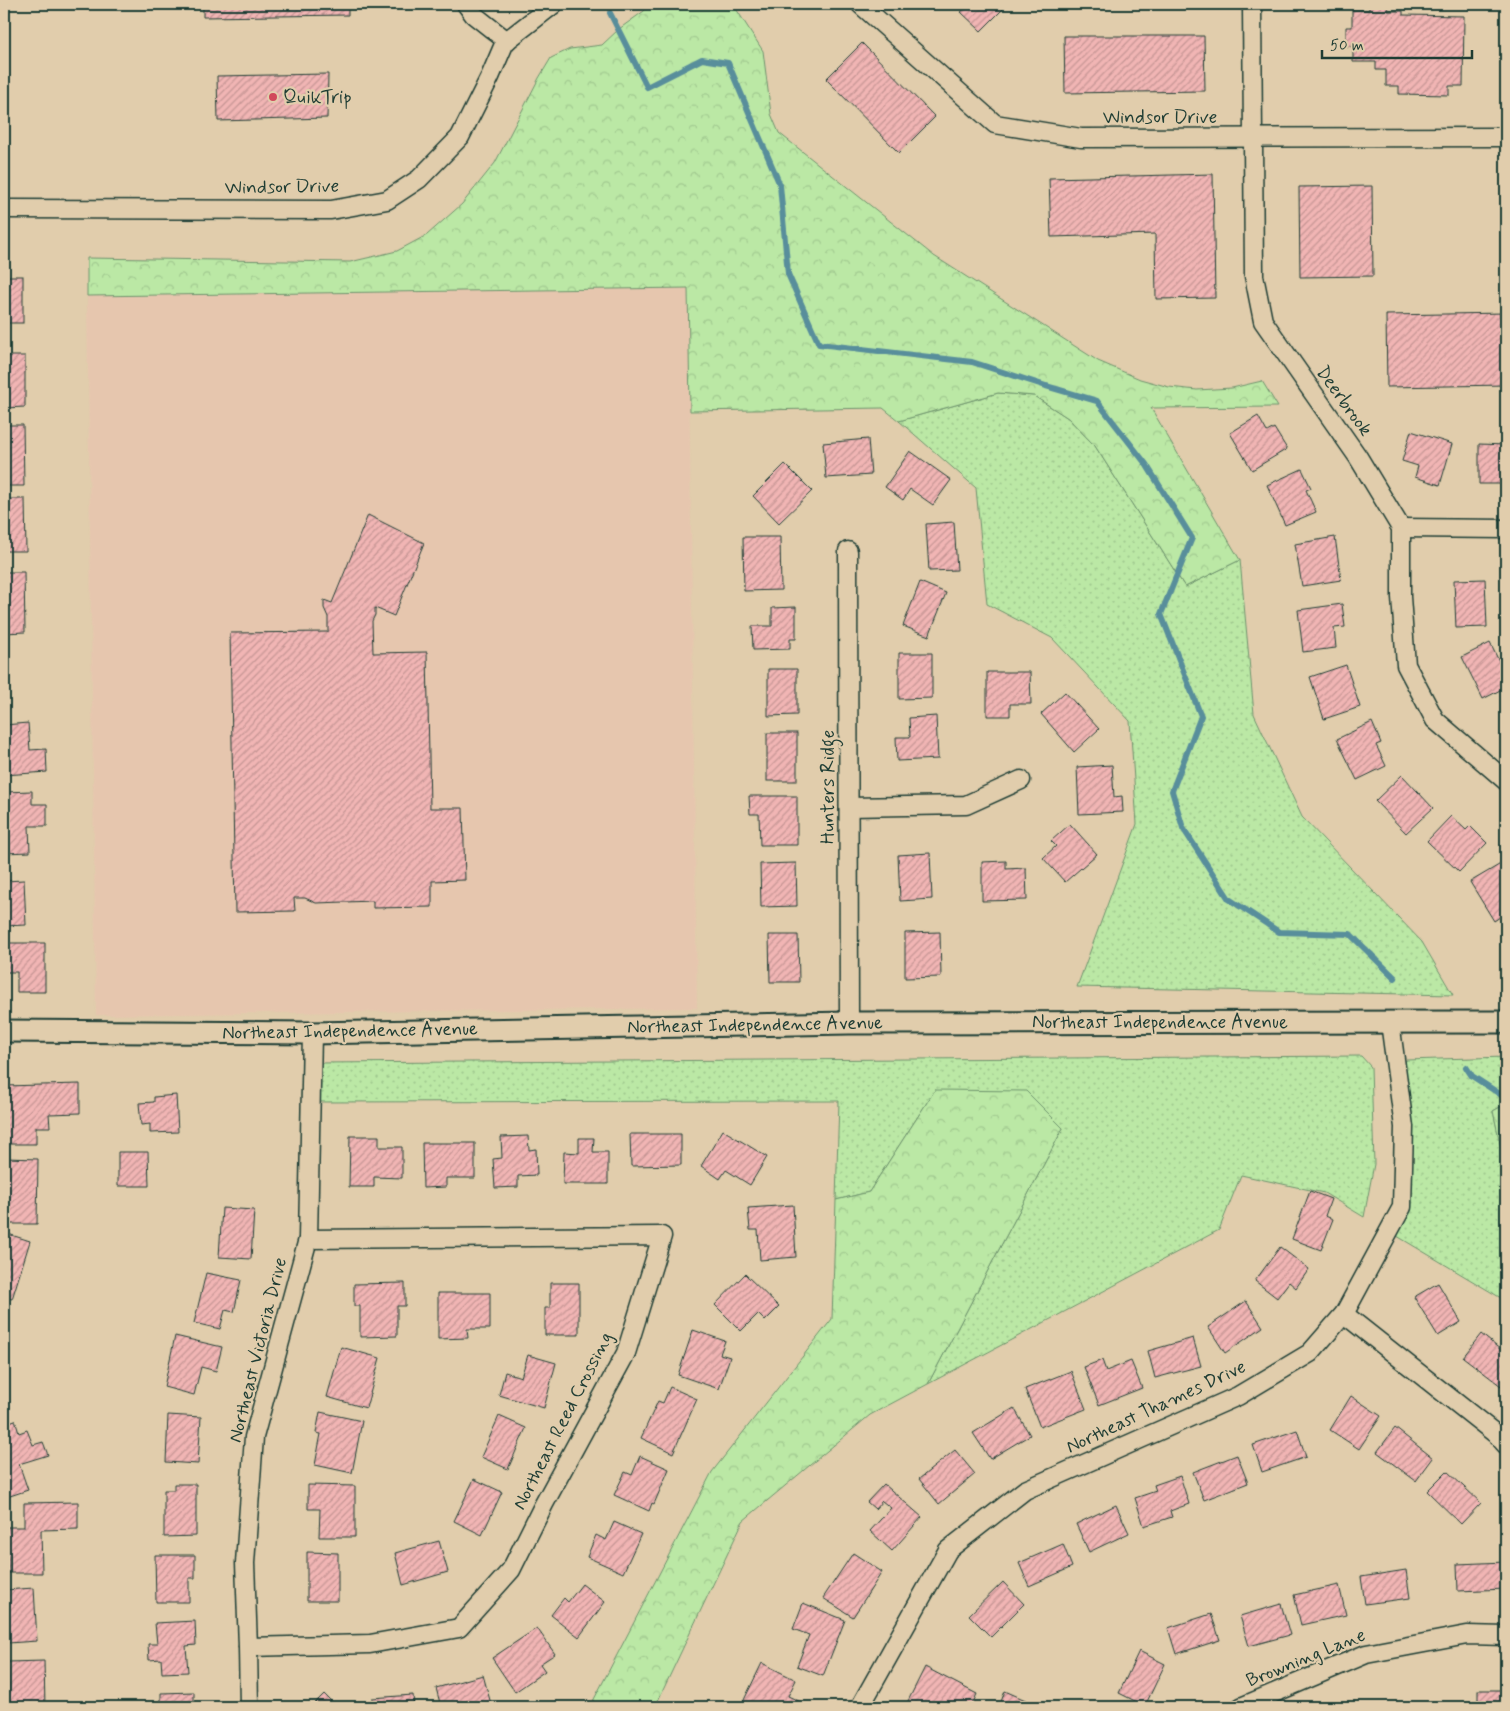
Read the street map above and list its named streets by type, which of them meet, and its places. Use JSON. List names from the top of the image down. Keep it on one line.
{"streets":{"street":["Windsor Drive","Deerbrook","Hunters Ridge","Northeast Independence Avenue","Northeast Victoria Drive","Northeast Thames Drive","Northeast Reed Crossing","Browning Lane"]},"crossings":[["Windsor Drive","Deerbrook"],["Hunters Ridge","Northeast Independence Avenue"],["Northeast Independence Avenue","Northeast Victoria Drive"],["Northeast Independence Avenue","Northeast Thames Drive"],["Northeast Victoria Drive","Northeast Reed Crossing"]],"places":["QuikTrip"],"scale_bar":"50 m"}
